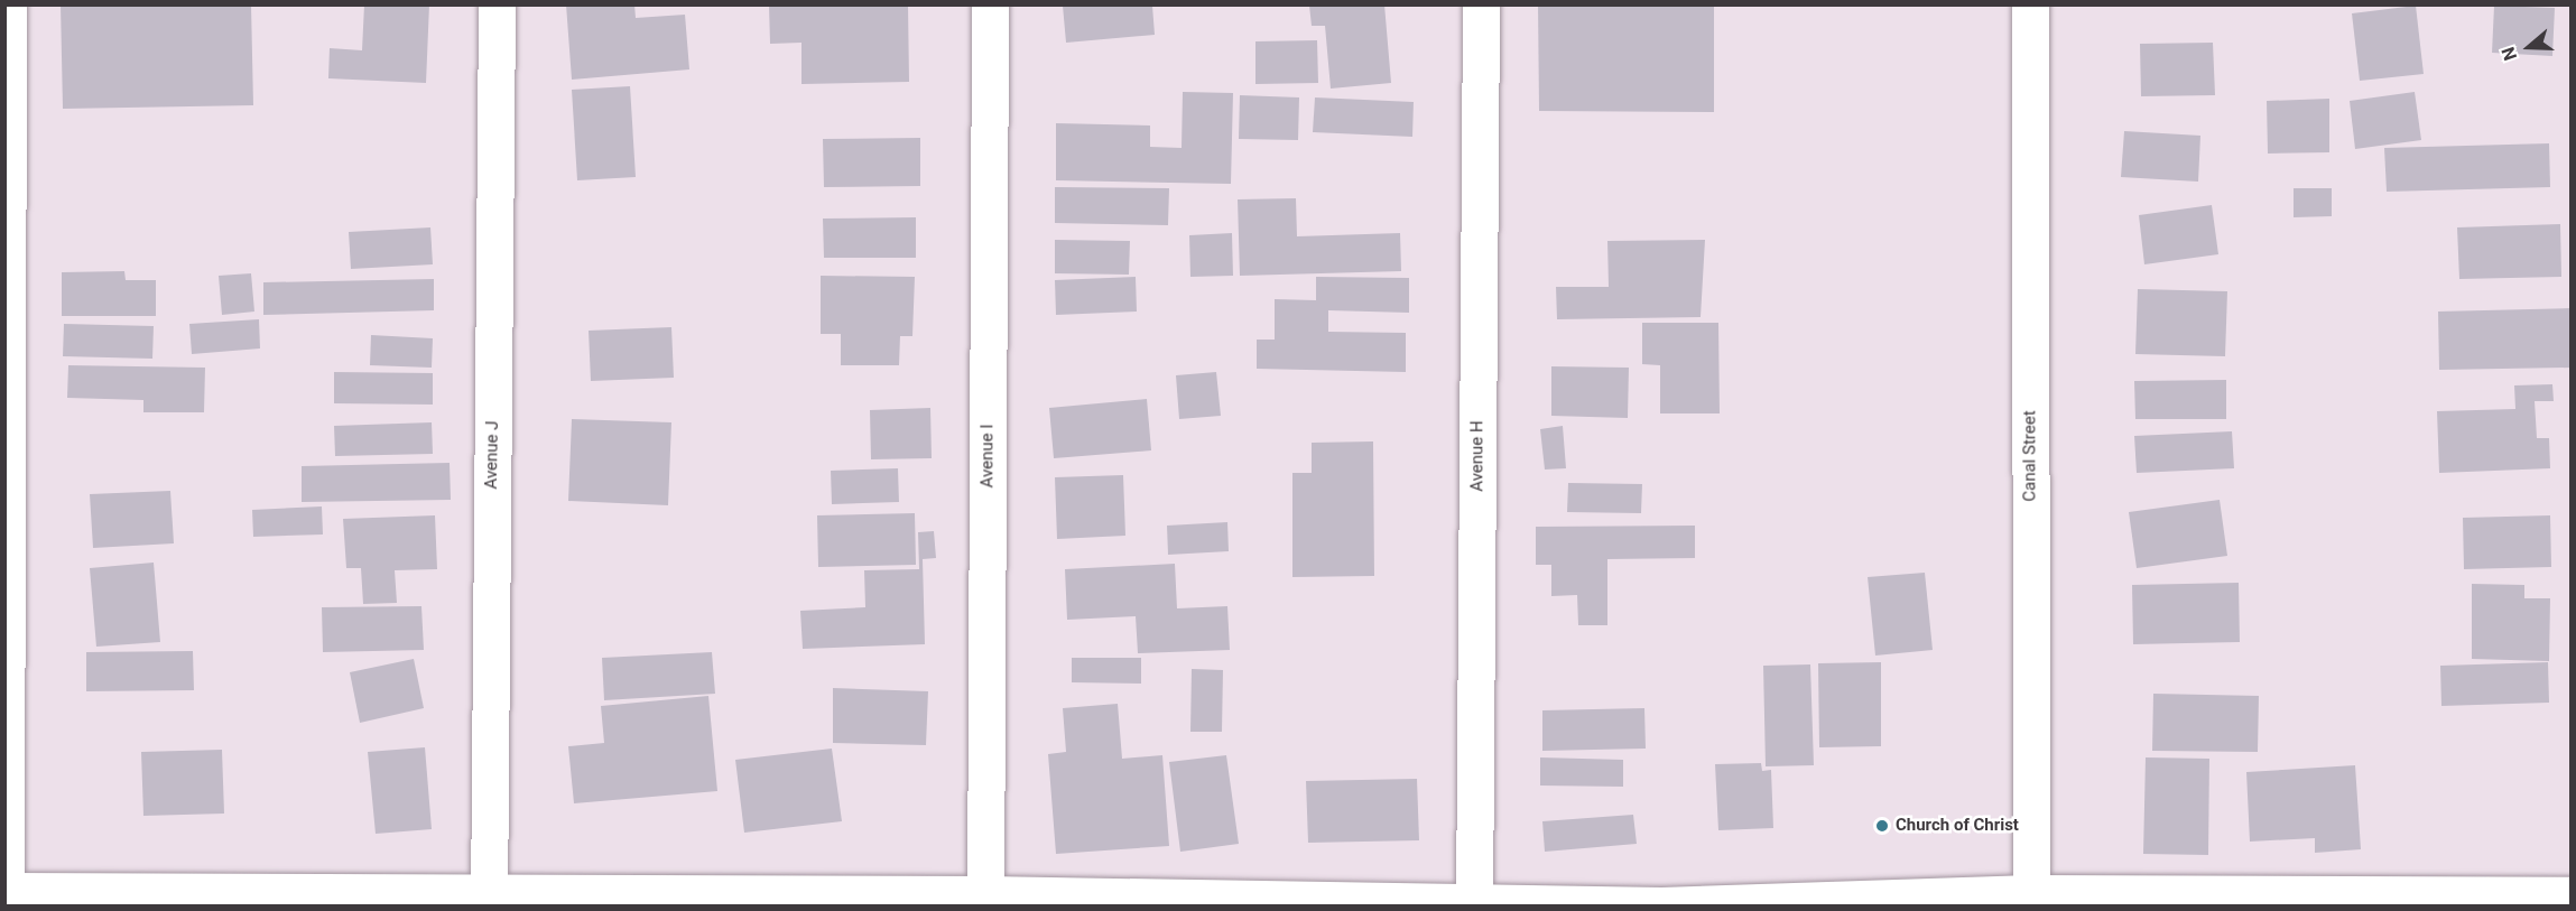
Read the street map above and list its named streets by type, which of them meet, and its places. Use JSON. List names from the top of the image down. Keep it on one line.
{"streets":{"street":["Avenue J","Avenue I","Avenue H","Canal Street"]},"places":["Church of Christ"],"north":"left"}
